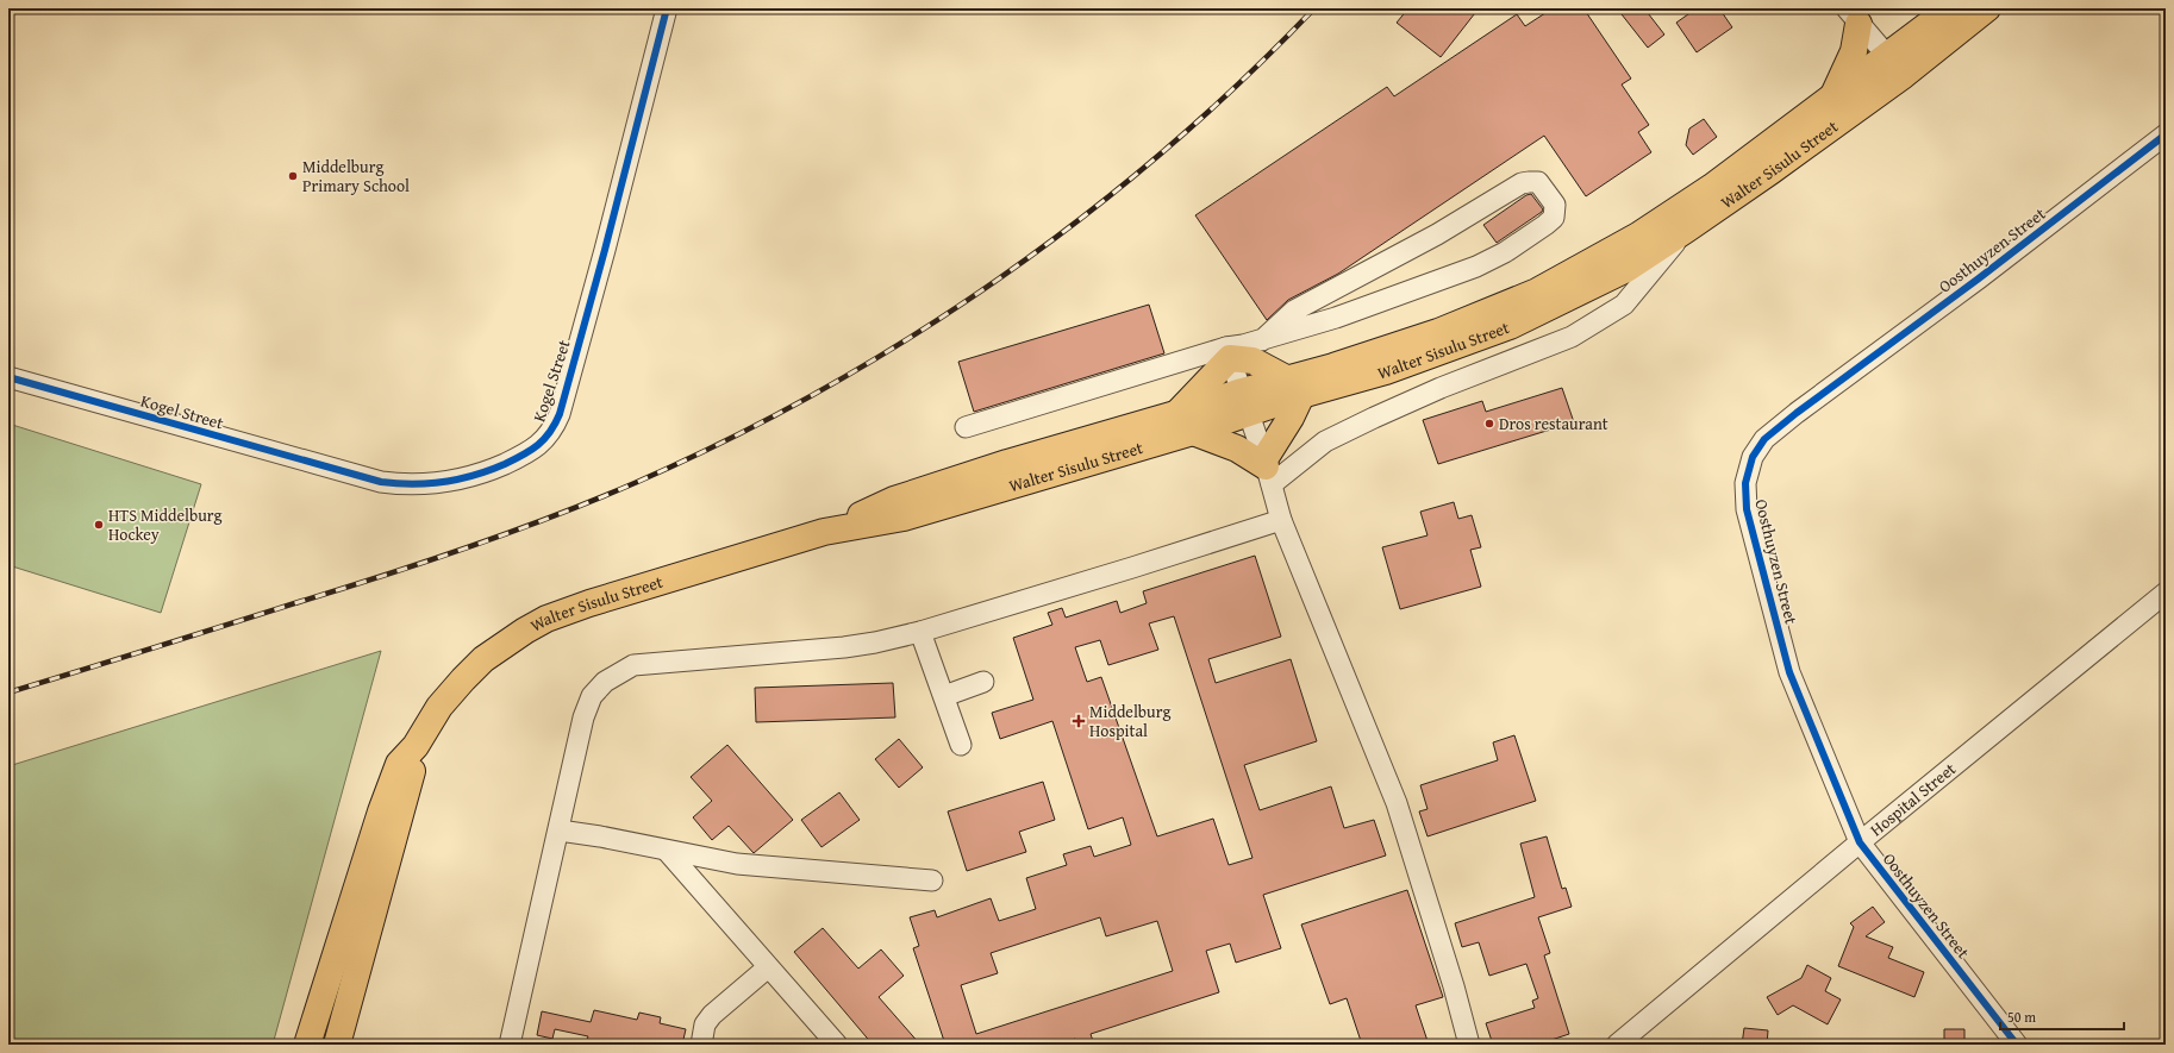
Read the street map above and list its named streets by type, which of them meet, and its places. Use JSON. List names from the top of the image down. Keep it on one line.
{"streets":{"main road":["Walter Sisulu Street"],"street":["Oosthuyzen Street","Kogel Street","Hospital Street"]},"crossings":[["Oosthuyzen Street","Hospital Street"]],"places":{"other":["Middelburg Primary School","Dros restaurant","HTS Middelburg Hockey"],"health":["Middelburg Hospital"]},"scale_bar":"50 m"}
